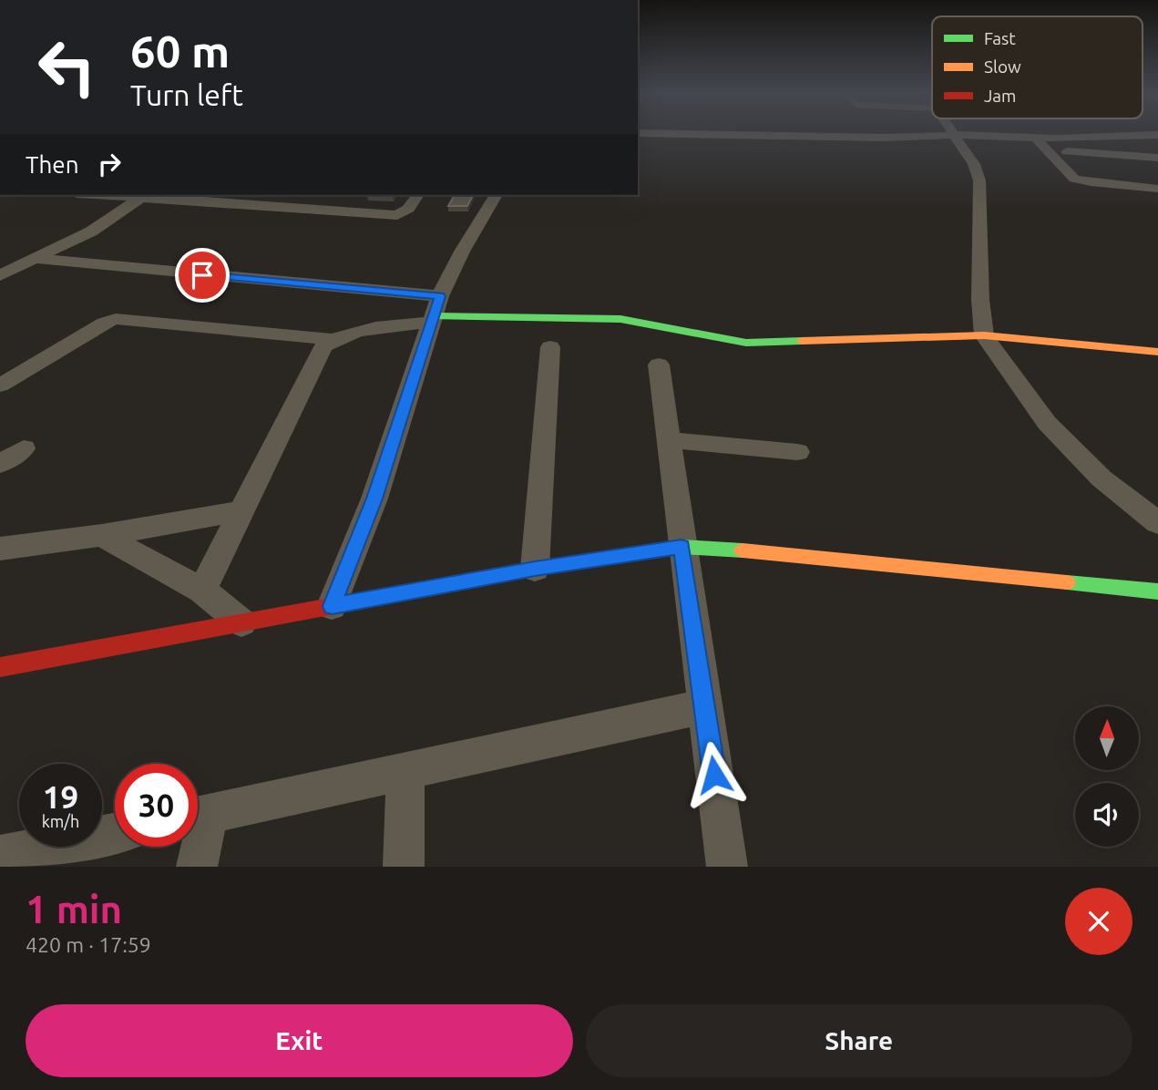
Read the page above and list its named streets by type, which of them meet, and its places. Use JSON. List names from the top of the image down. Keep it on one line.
{"legend":["Fast","Slow","Jam"],"north":"top","page":{"turn":["60 m","Turn left"],"then":"Then","speed":"19 km/h","limit":"30","heading":["1 min","420 m · 17:59"],"buttons":["Exit","Share"]}}
